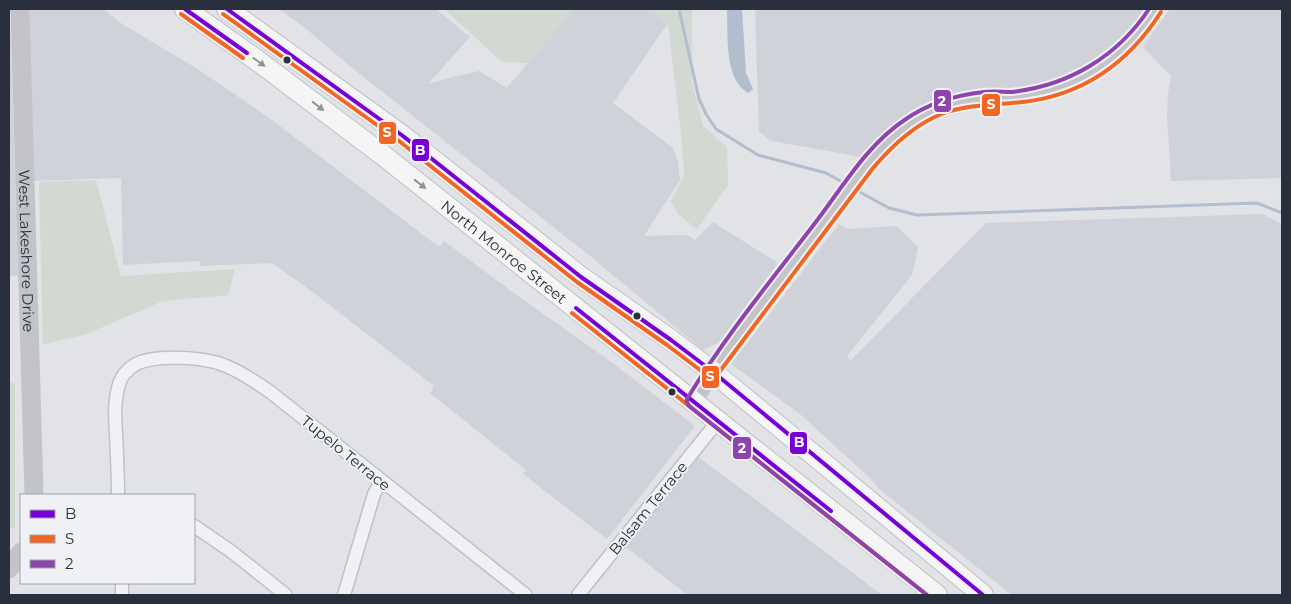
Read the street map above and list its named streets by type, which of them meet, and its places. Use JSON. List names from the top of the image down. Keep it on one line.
{"streets":{"main road":["North Monroe Street"],"street":["West Lakeshore Drive","Tupelo Terrace","Balsam Terrace"]},"crossings":[["North Monroe Street","Balsam Terrace"]],"lines":["transit line B","transit line 2","transit line S"],"legend":["B","S","2"]}
